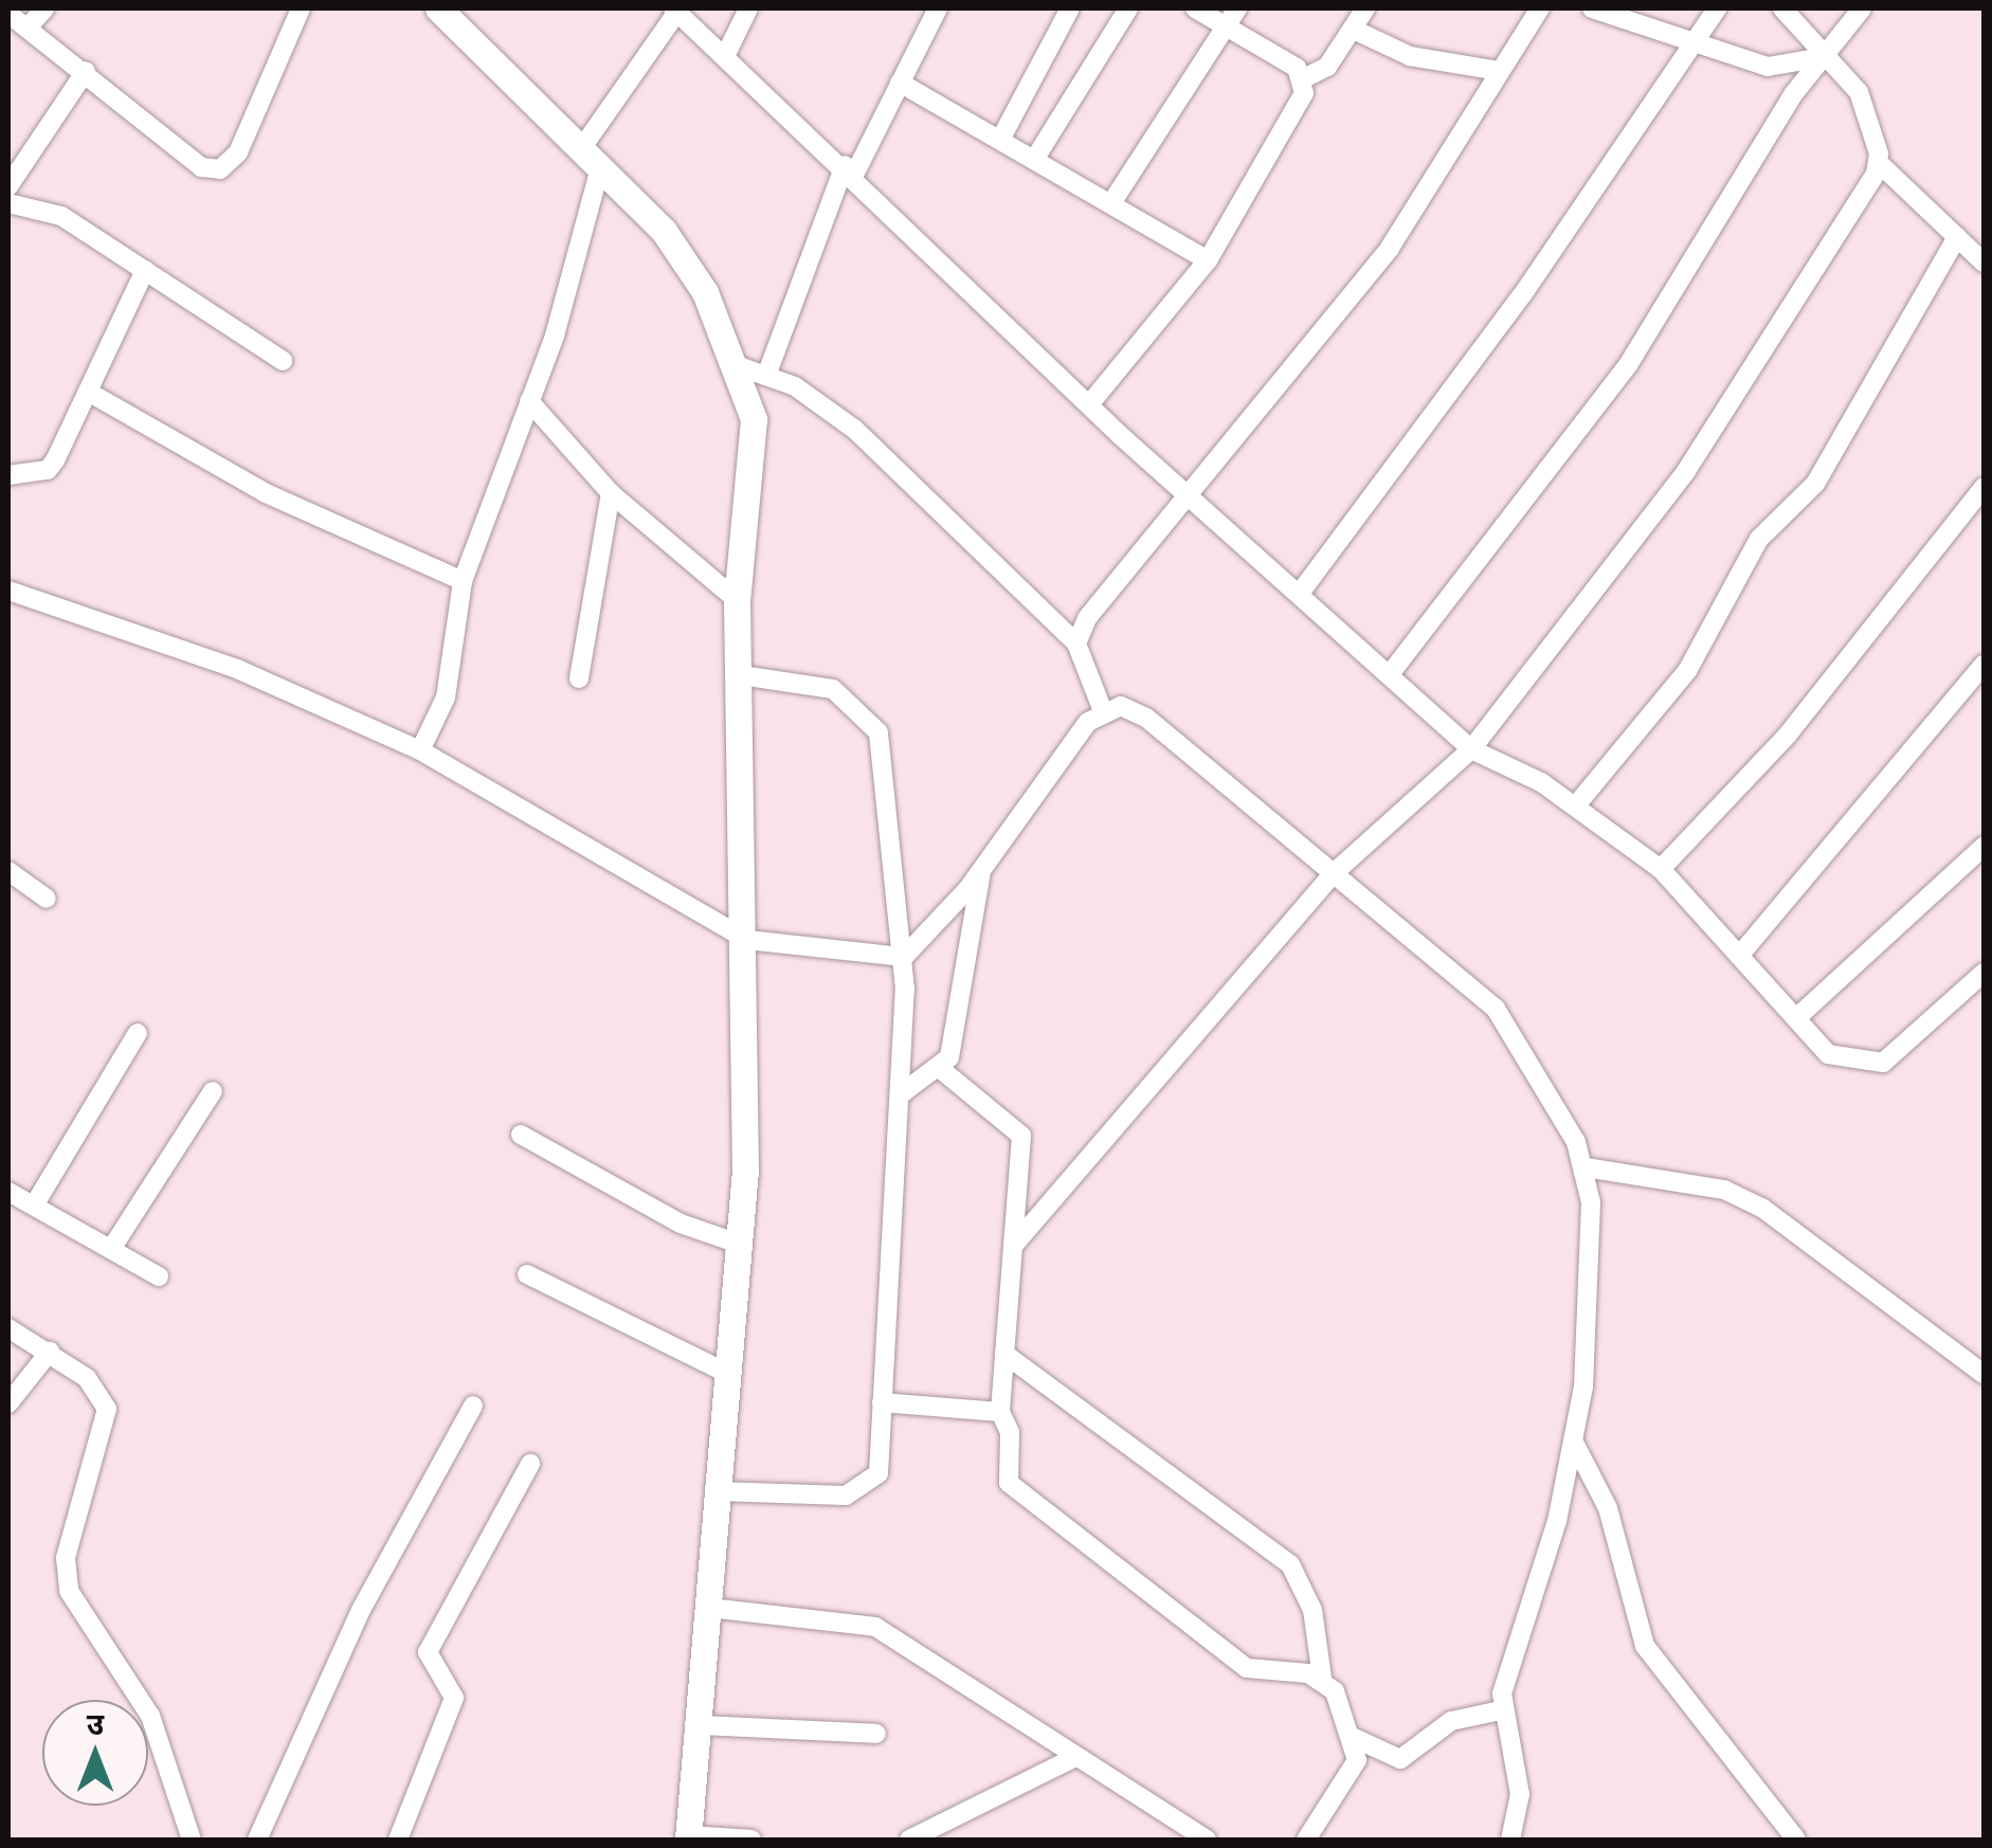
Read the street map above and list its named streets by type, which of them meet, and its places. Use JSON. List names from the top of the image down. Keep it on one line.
{"north":"top"}
